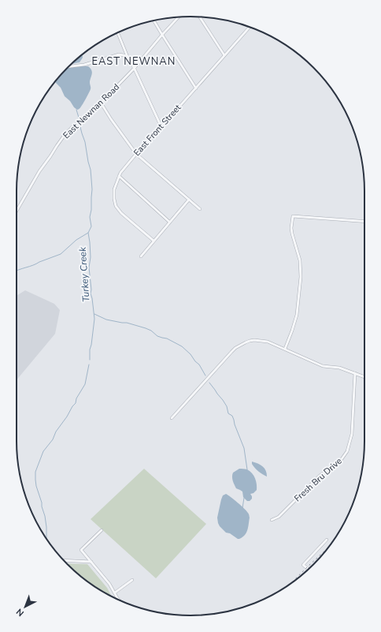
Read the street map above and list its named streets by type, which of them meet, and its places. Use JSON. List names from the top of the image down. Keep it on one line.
{"streets":{"street":["East Newnan Road","East Front Street","Fresh Bru Drive"]},"districts":["EAST NEWNAN"],"water":["Turkey Creek"],"north":"bottom left"}
